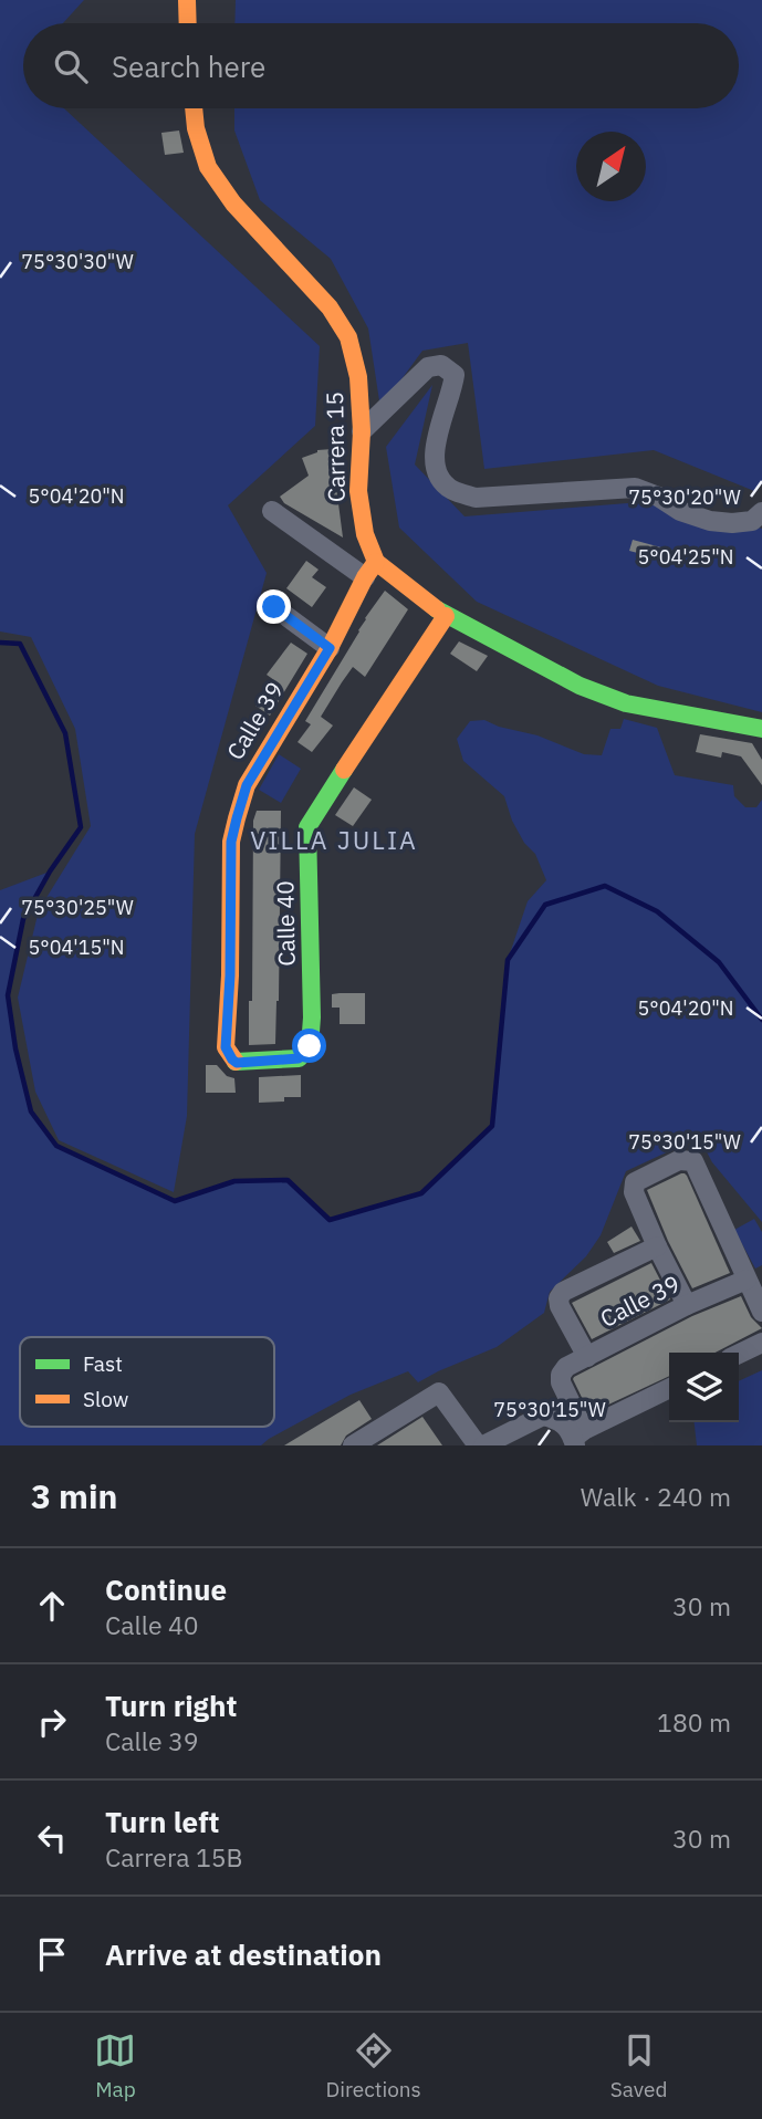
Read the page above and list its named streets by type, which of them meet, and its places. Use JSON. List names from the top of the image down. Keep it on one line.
{"streets":{"street":["Carrera 15","Calle 39","Calle 40"]},"crossings":[["Carrera 15","Calle 39"],["Calle 39","Calle 40"]],"districts":["VILLA JULIA"],"legend":["Fast","Slow"],"north":"top right","page":{"search":"Search here","heading":["3 min","Walk · 240 m"],"list":[["Continue","Calle 40","30 m"],["Turn right","Calle 39","180 m"],["Turn left","Carrera 15B","30 m"],"Arrive at destination"],"nav":["Map","Directions","Saved"]},"coordinates":["75°30'30\"W","5°04'20\"N","75°30'20\"W","5°04'25\"N","75°30'25\"W","5°04'15\"N","75°30'15\"W"]}
